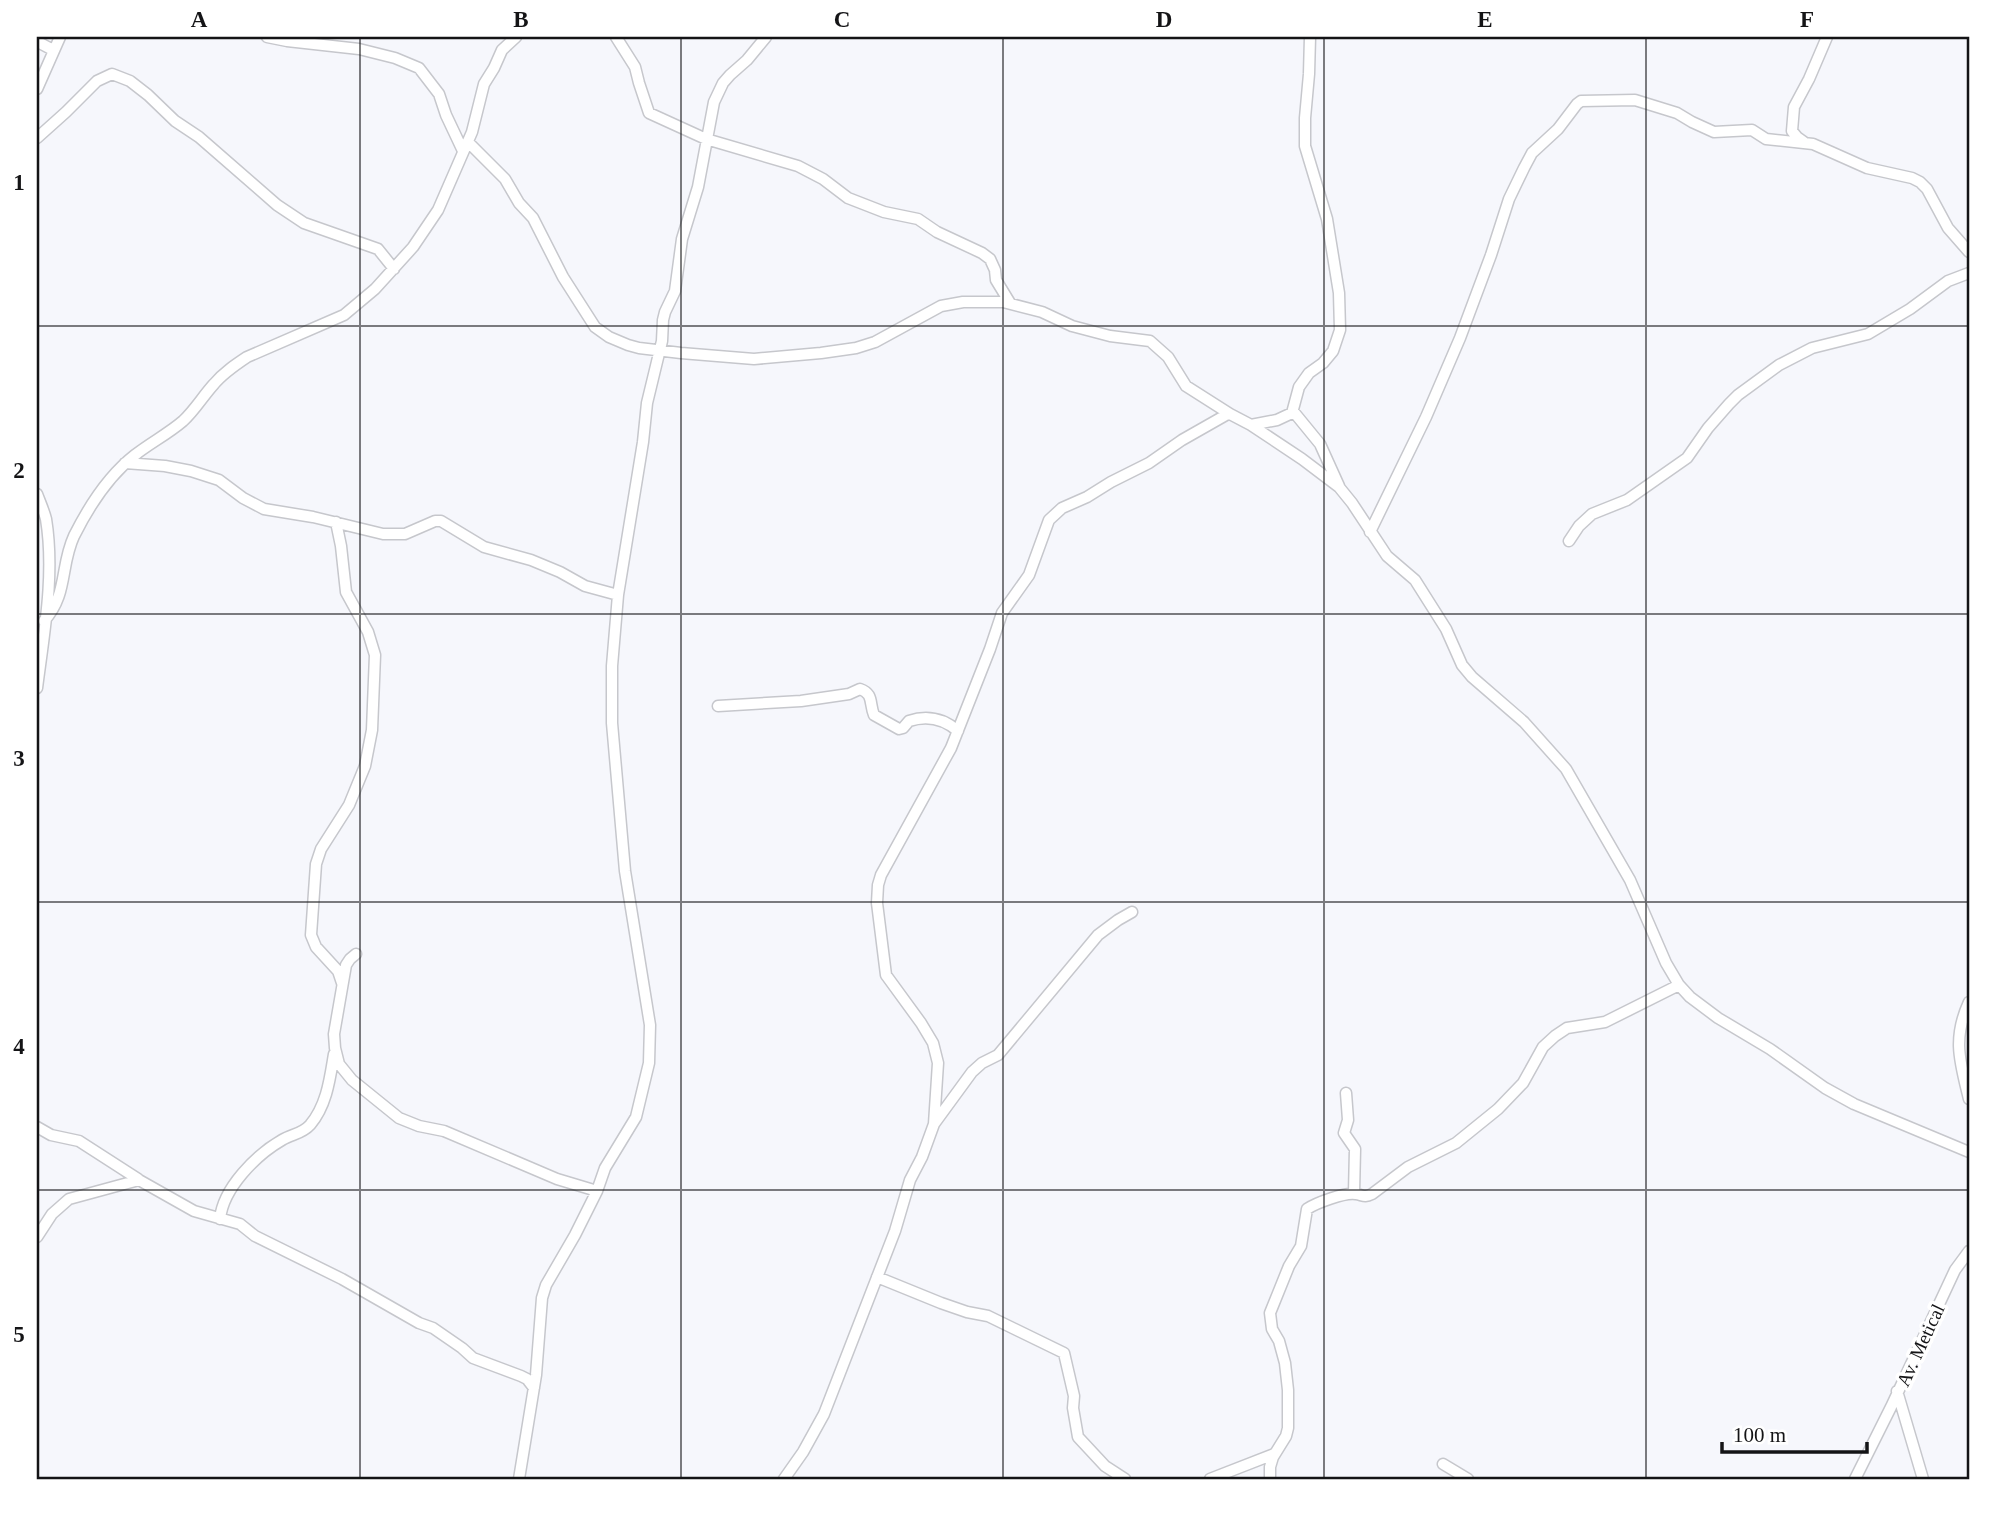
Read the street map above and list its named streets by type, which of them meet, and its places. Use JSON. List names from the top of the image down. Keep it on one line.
{"streets":{"street":["Av. Metical"]},"scale_bar":"100 m","grid":{"columns":["A","B","C","D","E","F"],"rows":["1","2","3","4","5"]}}
